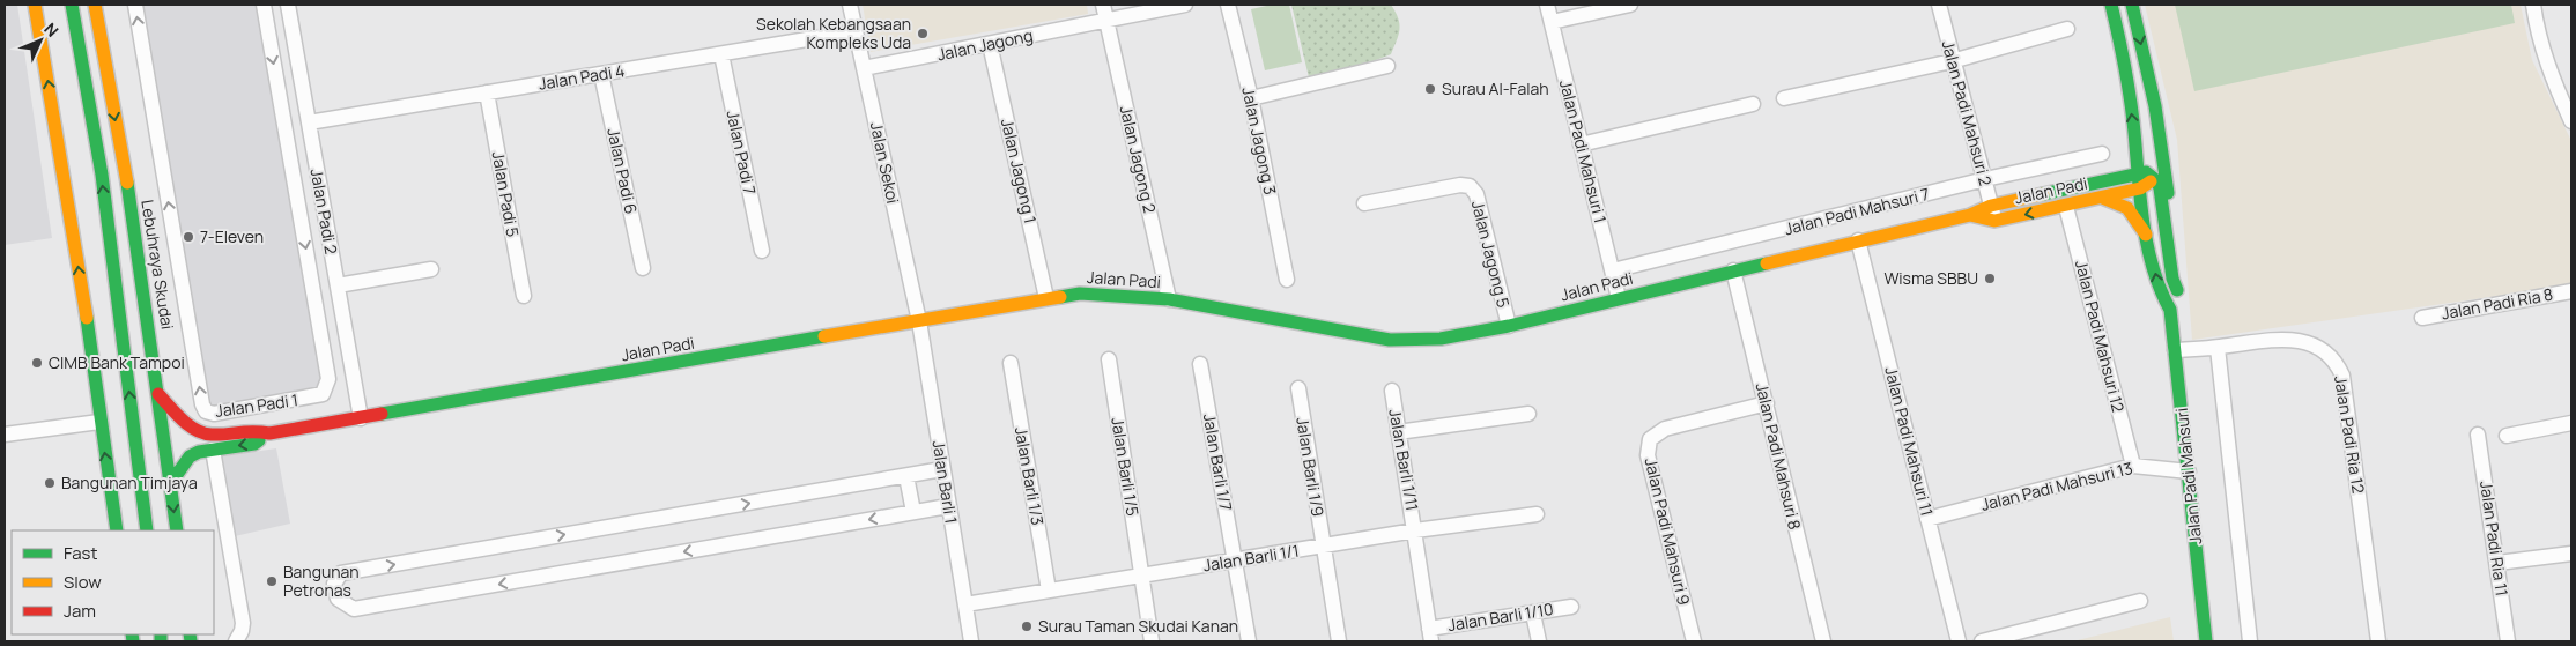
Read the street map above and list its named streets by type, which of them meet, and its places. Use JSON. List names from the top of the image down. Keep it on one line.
{"streets":{"main road":["Jalan Padi","Lebuhraya Skudai","Jalan Padi Mahsuri"],"street":["Jalan Jagong","Jalan Padi 4","Jalan Padi Mahsuri 2","Jalan Jagong 3","Jalan Padi Mahsuri 1","Jalan Padi 7","Jalan Jagong 2","Jalan Sekoi","Jalan Padi 6","Jalan Jagong 1","Jalan Padi 5","Jalan Padi 2","Jalan Padi Mahsuri 7","Jalan Jagong 5","Jalan Padi Ria 8","Jalan Padi Mahsuri 12","Jalan Padi 1","Jalan Padi Ria 12","Jalan Padi Mahsuri 11","Jalan Padi Mahsuri 8","Jalan Barli 1/11","Jalan Barli 1/7","Jalan Barli 1/5","Jalan Barli 1/9","Jalan Barli 1/3","Jalan Barli 1","Jalan Padi Mahsuri 13","Jalan Padi Mahsuri 9","Jalan Padi Ria 11","Jalan Barli 1/1","Jalan Barli 1/10"]},"crossings":[["Jalan Jagong","Jalan Jagong 2"],["Jalan Jagong","Jalan Sekoi"],["Jalan Jagong","Jalan Jagong 1"],["Jalan Padi 4","Jalan Padi 7"],["Jalan Padi 4","Jalan Sekoi"],["Jalan Padi 4","Jalan Padi 6"],["Jalan Padi 4","Jalan Padi 5"],["Jalan Padi 4","Jalan Padi 2"],["Jalan Padi Mahsuri 2","Jalan Padi"],["Jalan Padi Mahsuri 2","Jalan Padi Mahsuri 7"],["Jalan Padi Mahsuri 1","Jalan Padi"],["Jalan Padi Mahsuri 1","Jalan Padi Mahsuri 7"],["Jalan Jagong 2","Jalan Padi"],["Jalan Sekoi","Jalan Padi"],["Jalan Sekoi","Jalan Barli 1"],["Jalan Jagong 1","Jalan Padi"],["Jalan Padi","Jalan Padi 2"],["Jalan Padi","Jalan Jagong 5"],["Jalan Padi","Lebuhraya Skudai"],["Jalan Padi","Jalan Padi Mahsuri 12"],["Jalan Padi","Jalan Padi Mahsuri 11"],["Jalan Padi","Jalan Padi Mahsuri 8"],["Jalan Padi","Jalan Padi Mahsuri"],["Jalan Padi","Jalan Barli 1"],["Jalan Padi Mahsuri 12","Jalan Padi Mahsuri 13"],["Jalan Padi Ria 12","Jalan Padi Mahsuri"],["Jalan Padi Mahsuri 11","Jalan Padi Mahsuri 13"],["Jalan Padi Mahsuri 8","Jalan Padi Mahsuri 9"],["Jalan Barli 1/11","Jalan Barli 1/1"],["Jalan Barli 1/11","Jalan Barli 1/10"],["Jalan Barli 1/7","Jalan Barli 1/1"],["Jalan Barli 1/5","Jalan Barli 1/1"],["Jalan Barli 1/9","Jalan Barli 1/1"],["Jalan Barli 1/3","Jalan Barli 1/1"],["Jalan Padi Mahsuri","Jalan Padi Mahsuri 13"],["Jalan Barli 1","Jalan Barli 1/1"]],"places":["Sekolah Kebangsaan Kompleks Uda","Surau Al-Falah","7-Eleven","Wisma SBBU","CIMB Bank Tampoi","Bangunan Timjaya","Bangunan Petronas","Surau Taman Skudai Kanan"],"legend":["Fast","Slow","Jam"],"north":"top right"}
